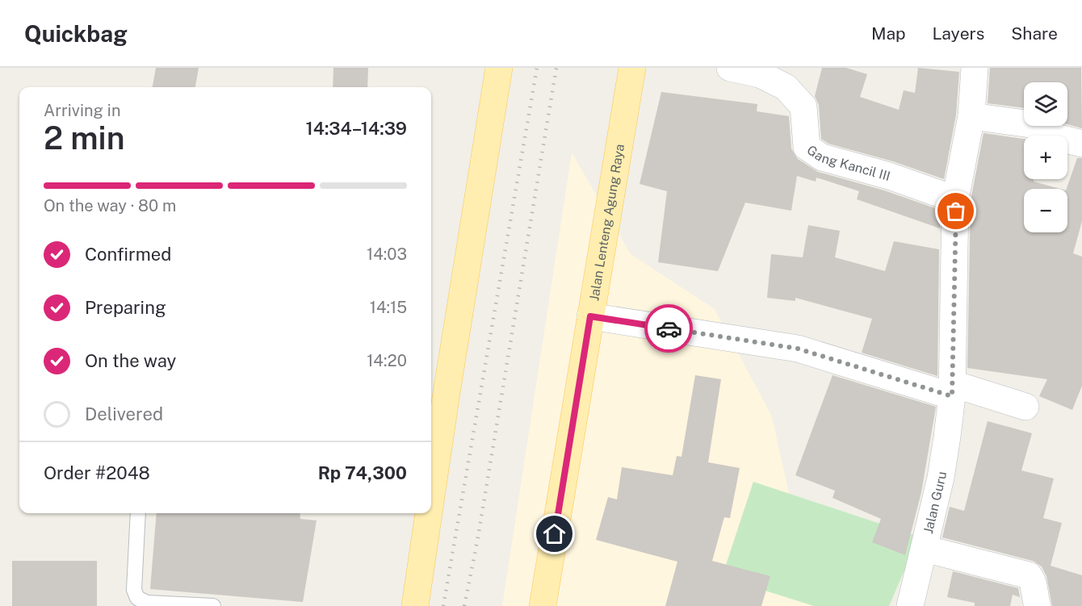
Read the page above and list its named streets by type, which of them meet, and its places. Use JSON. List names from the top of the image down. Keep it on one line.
{"streets":{"main road":["Jalan Lenteng Agung Raya"],"street":["Gang Kancil III","Jalan Guru"]},"crossings":[["Gang Kancil III","Jalan Guru"]],"page":{"header":"Quickbag","nav":["Map","Layers","Share"],"map_buttons":["+","−"],"heading":["2 min","Arriving in","14:34–14:39"],"panel":["Order #2048","Rp 74,300"],"bar":"On the way · 80 m","list":[["Confirmed","14:03"],["Preparing","14:15"],["On the way","14:20"],"Delivered"]}}
